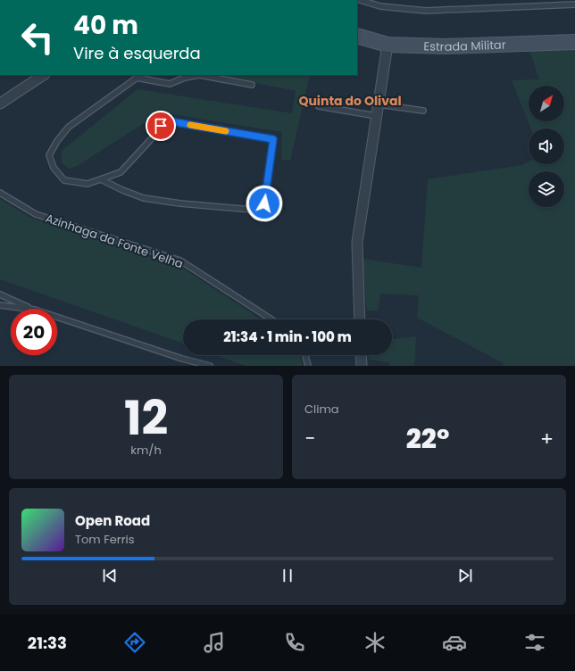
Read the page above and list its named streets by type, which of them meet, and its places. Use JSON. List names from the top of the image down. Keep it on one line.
{"streets":{"street":["Estrada Militar"],"lane":["Azinhaga da Fonte Velha"]},"districts":["Quinta do Olival"],"north":"top right","page":{"turn":["40 m","Vire à esquerda"],"limit":"20","trip":"21:34 · 1 min · 100 m","tile":[["12","km/h"],"Clima"],"heat":["−","22°","+"],"song":["Open Road","Tom Ferris"],"tabs":"21:33"}}
